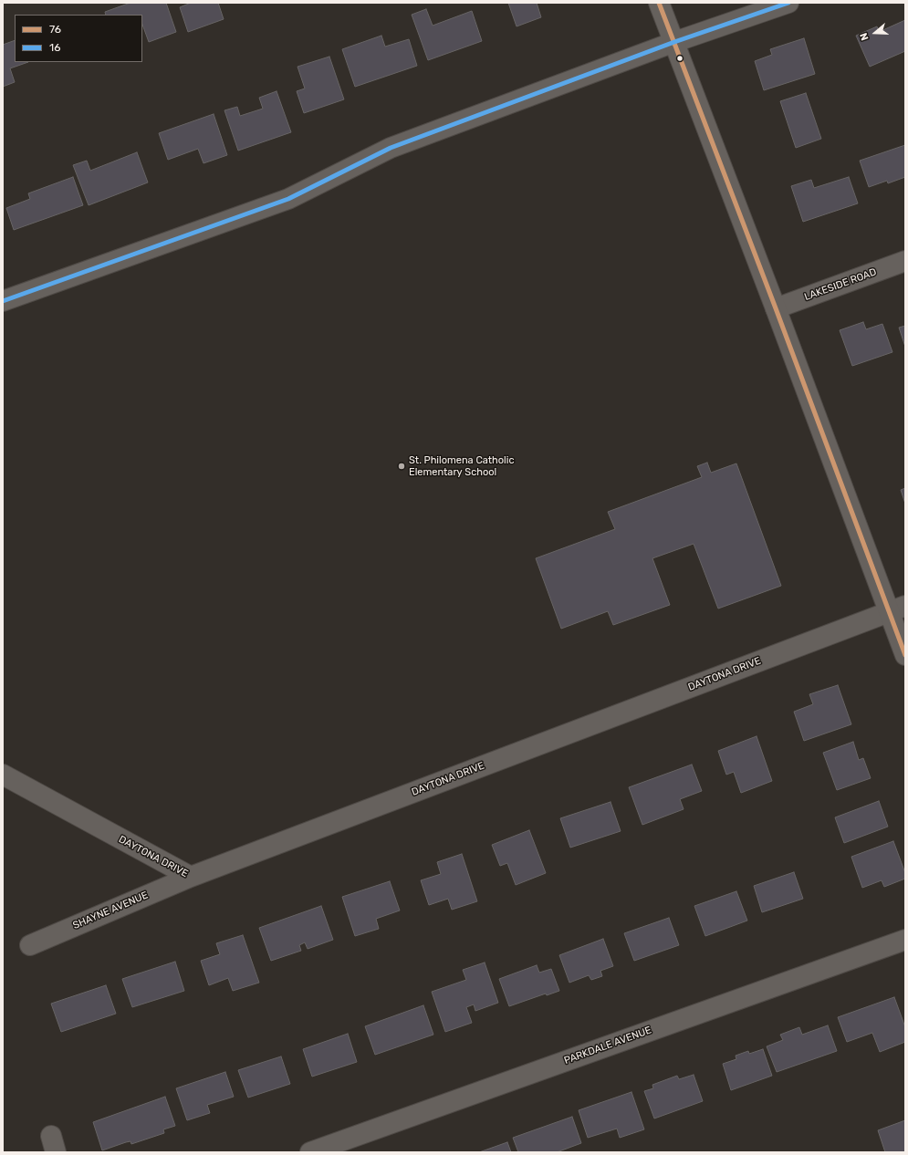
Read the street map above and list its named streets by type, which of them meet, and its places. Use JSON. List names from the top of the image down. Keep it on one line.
{"streets":{"street":["LAKESIDE ROAD","DAYTONA DRIVE","SHAYNE AVENUE","PARKDALE AVENUE"]},"crossings":[["DAYTONA DRIVE","SHAYNE AVENUE"]],"places":["St. Philomena Catholic Elementary School"],"lines":["transit line 76","transit line 16"],"legend":["76","16"],"north":"left"}
